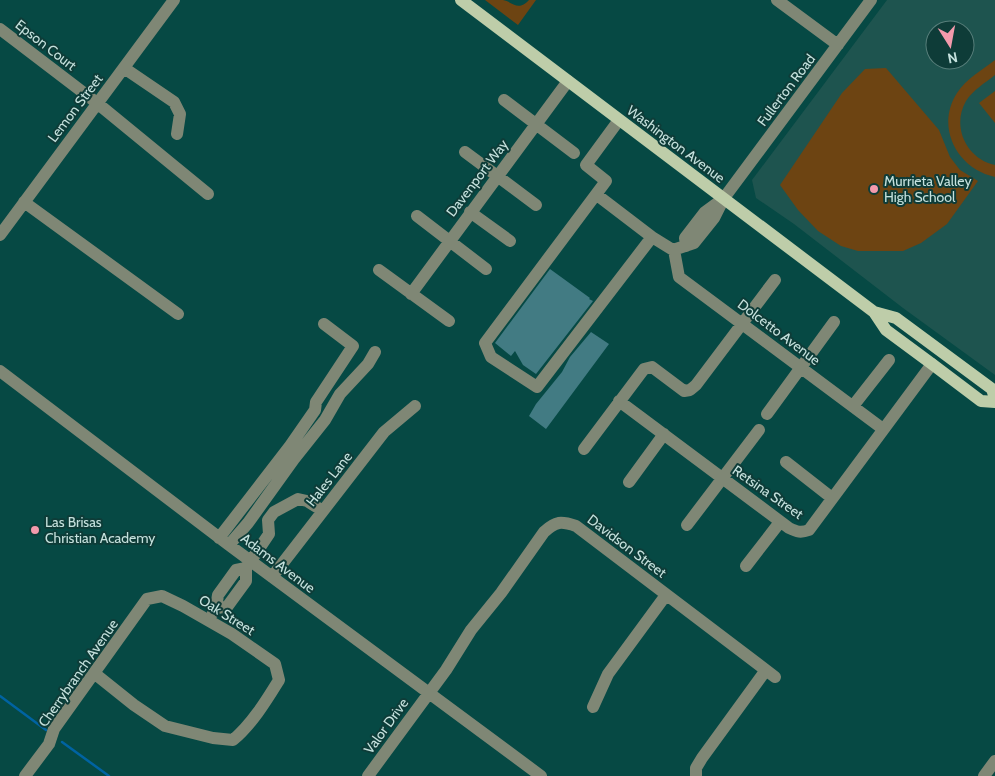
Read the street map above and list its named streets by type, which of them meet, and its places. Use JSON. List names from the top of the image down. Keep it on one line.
{"streets":{"main road":["Washington Avenue"],"street":["Epson Court","Fullerton Road","Lemon Street","Davenport Way","Dolcetto Avenue","Hales Lane","Retsina Street","Davidson Street","Adams Avenue","Oak Street","Cherrybranch Avenue","Valor Drive"]},"crossings":[["Epson Court","Lemon Street"],["Fullerton Road","Washington Avenue"],["Fullerton Road","Dolcetto Avenue"],["Washington Avenue","Davenport Way"],["Washington Avenue","Retsina Street"],["Dolcetto Avenue","Retsina Street"],["Hales Lane","Adams Avenue"],["Davidson Street","Adams Avenue"],["Davidson Street","Valor Drive"],["Adams Avenue","Valor Drive"],["Oak Street","Cherrybranch Avenue"]],"places":["Murrieta Valley High School","Las Brisas Christian Academy"],"north":"bottom"}
